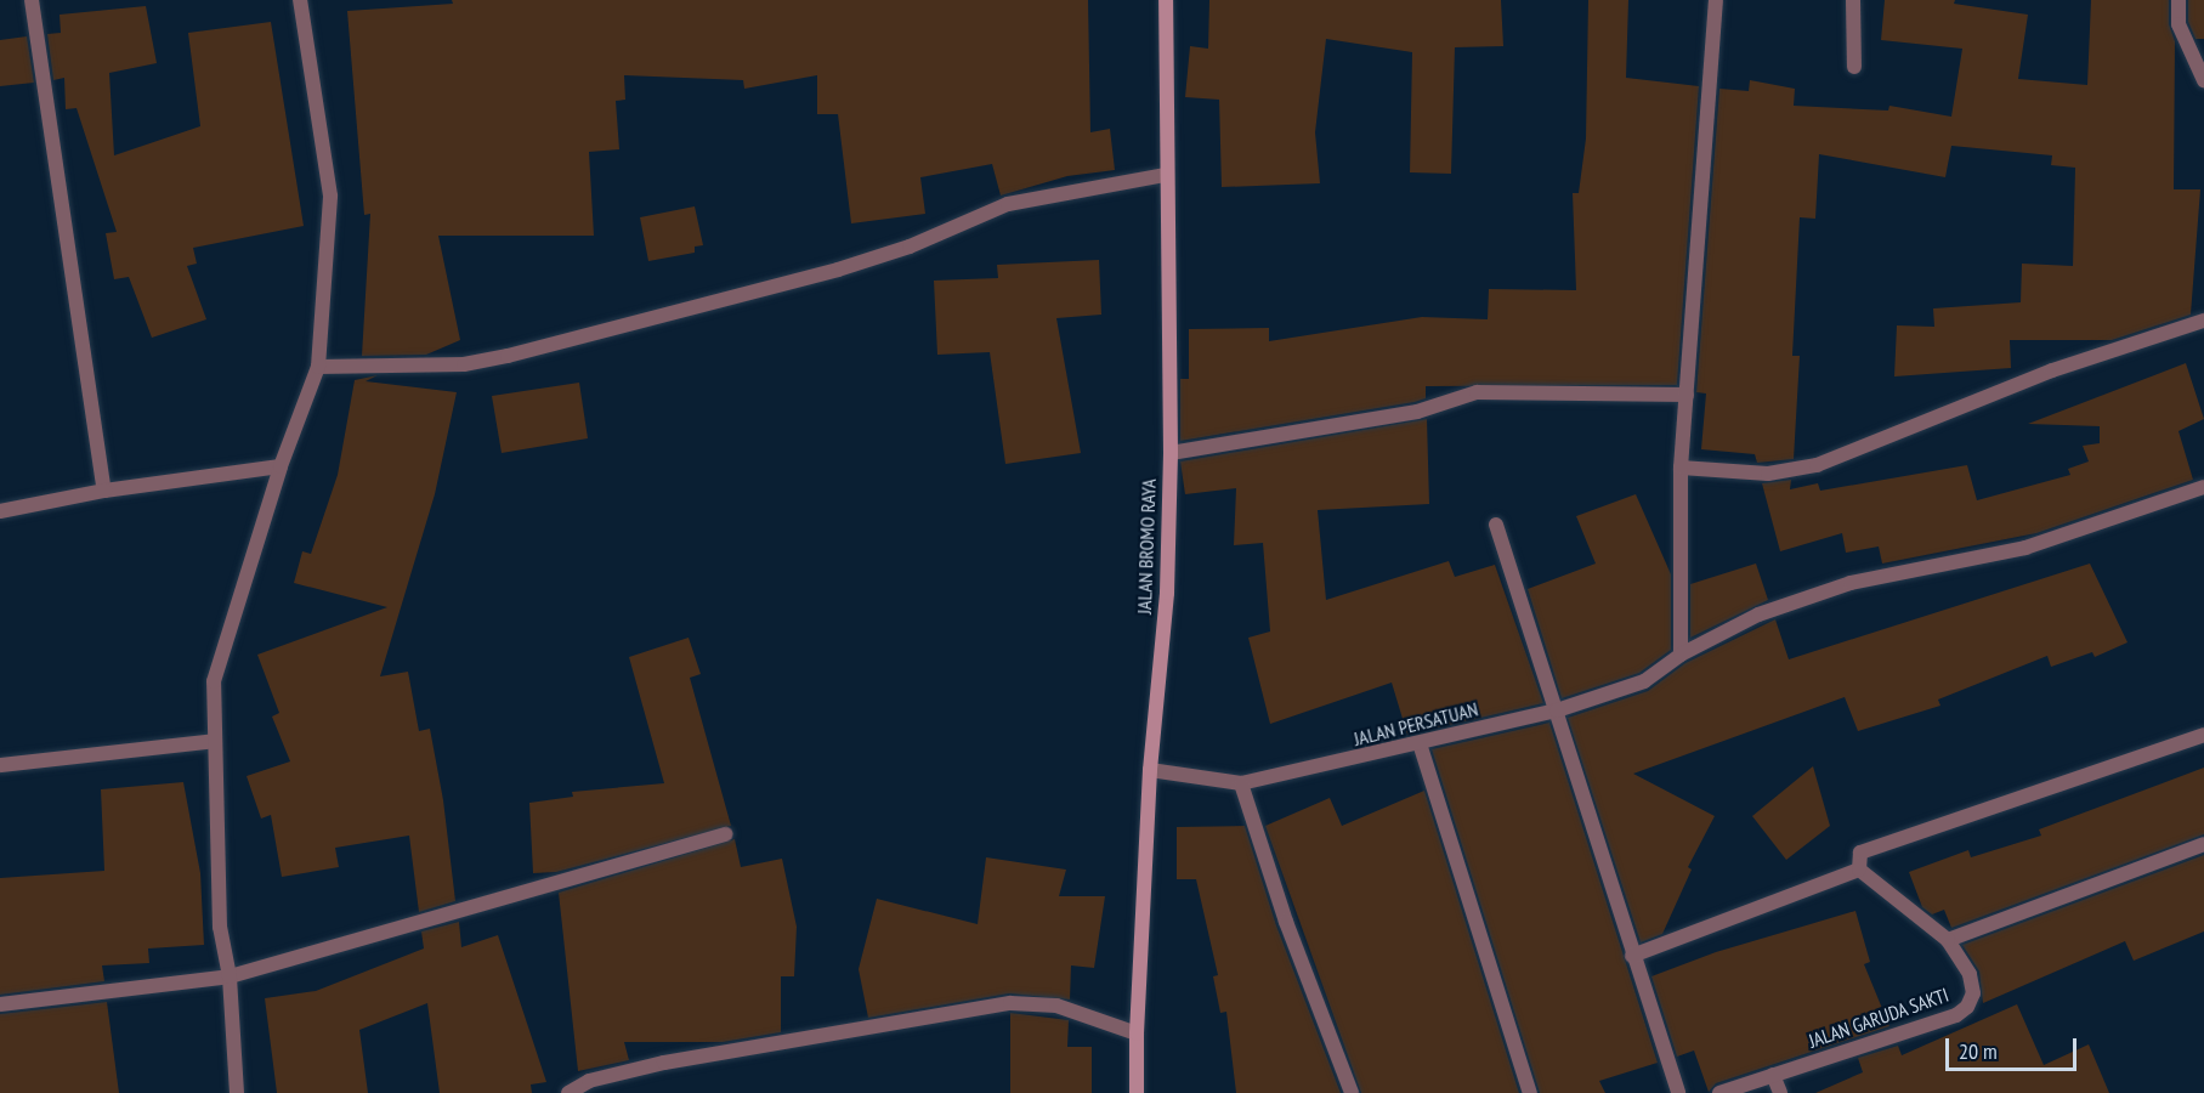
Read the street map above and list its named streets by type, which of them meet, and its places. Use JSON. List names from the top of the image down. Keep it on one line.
{"streets":{"main road":["JALAN BROMO RAYA"],"street":["JALAN PERSATUAN","JALAN GARUDA SAKTI"]},"crossings":[["JALAN BROMO RAYA","JALAN PERSATUAN"]],"scale_bar":"20 m"}
